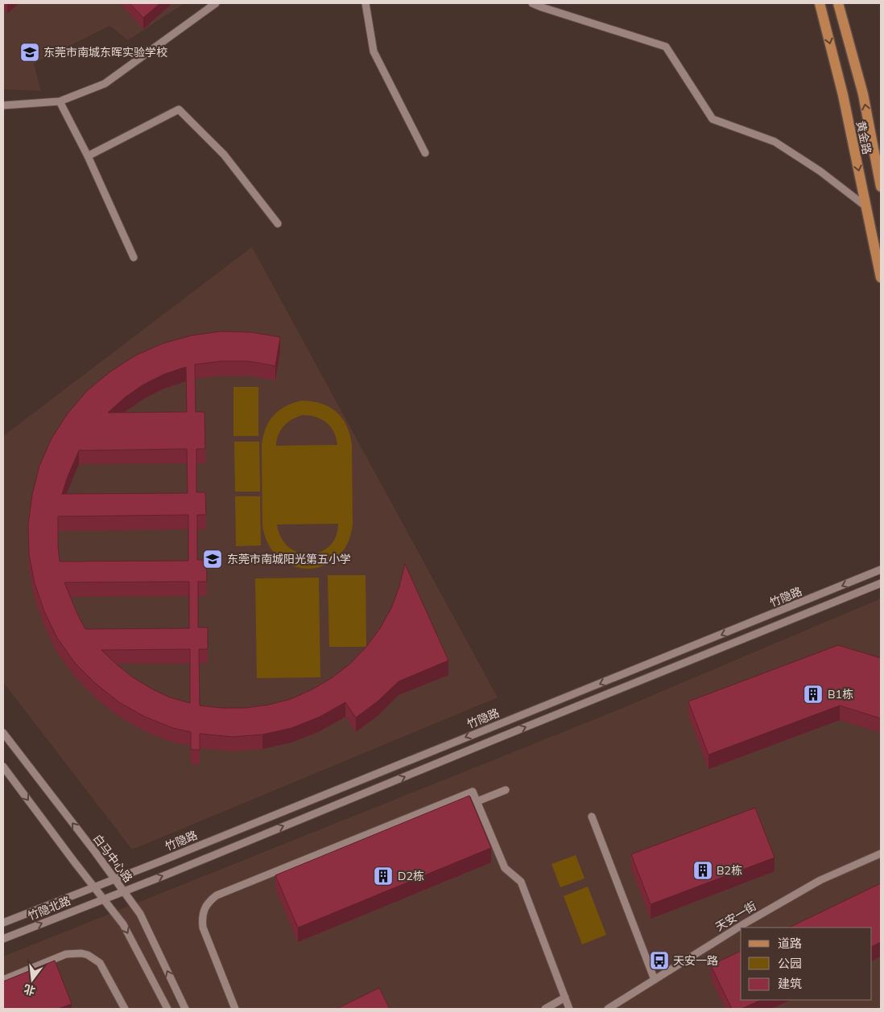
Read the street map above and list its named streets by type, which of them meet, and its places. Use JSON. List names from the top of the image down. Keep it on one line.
{"streets":{"main road":["黄金路"],"street":["竹隐路","白马中心路","竹隐北路","天安一街"]},"crossings":[["竹隐路","白马中心路"],["竹隐路","竹隐北路"]],"places":{"school or university":["东莞市南城东晖实验学校","东莞市南城阳光第五小学"],"building":["B1栋","B2栋","D2栋"],"bus stop":["天安一路"]},"legend":["道路","公园","建筑"],"north":"bottom"}
